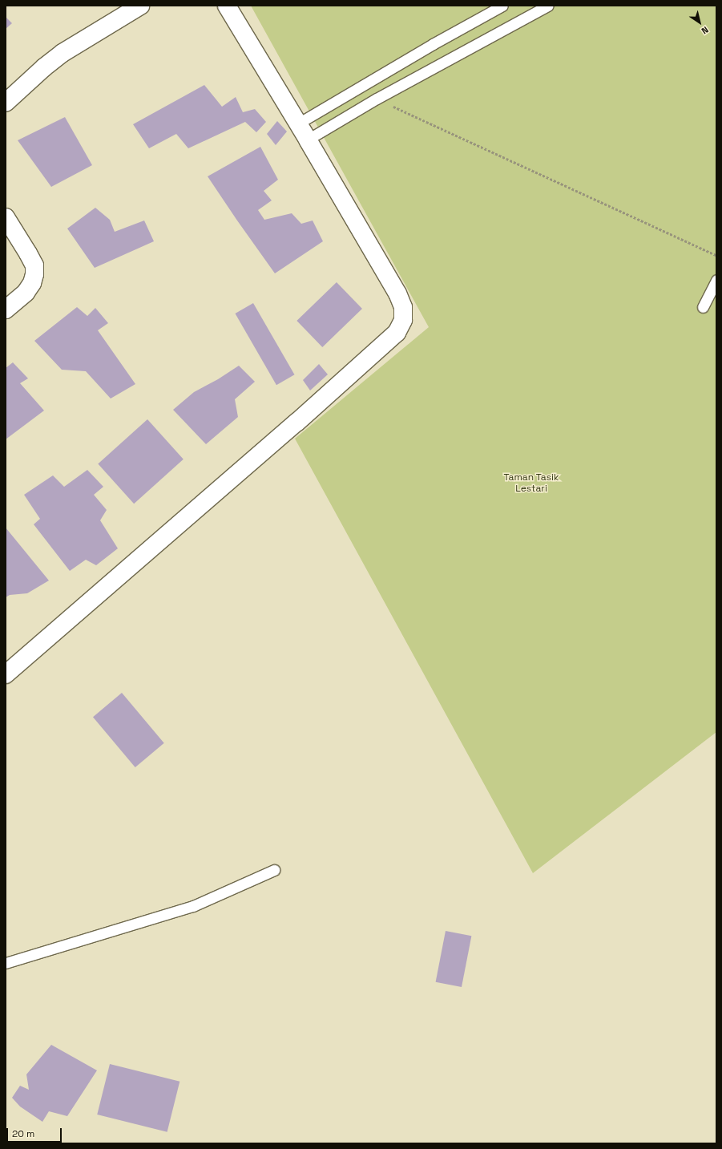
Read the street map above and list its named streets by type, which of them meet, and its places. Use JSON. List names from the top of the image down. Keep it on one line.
{"parks":["Taman Tasik Lestari"],"scale_bar":"20 m","north":"bottom right"}
